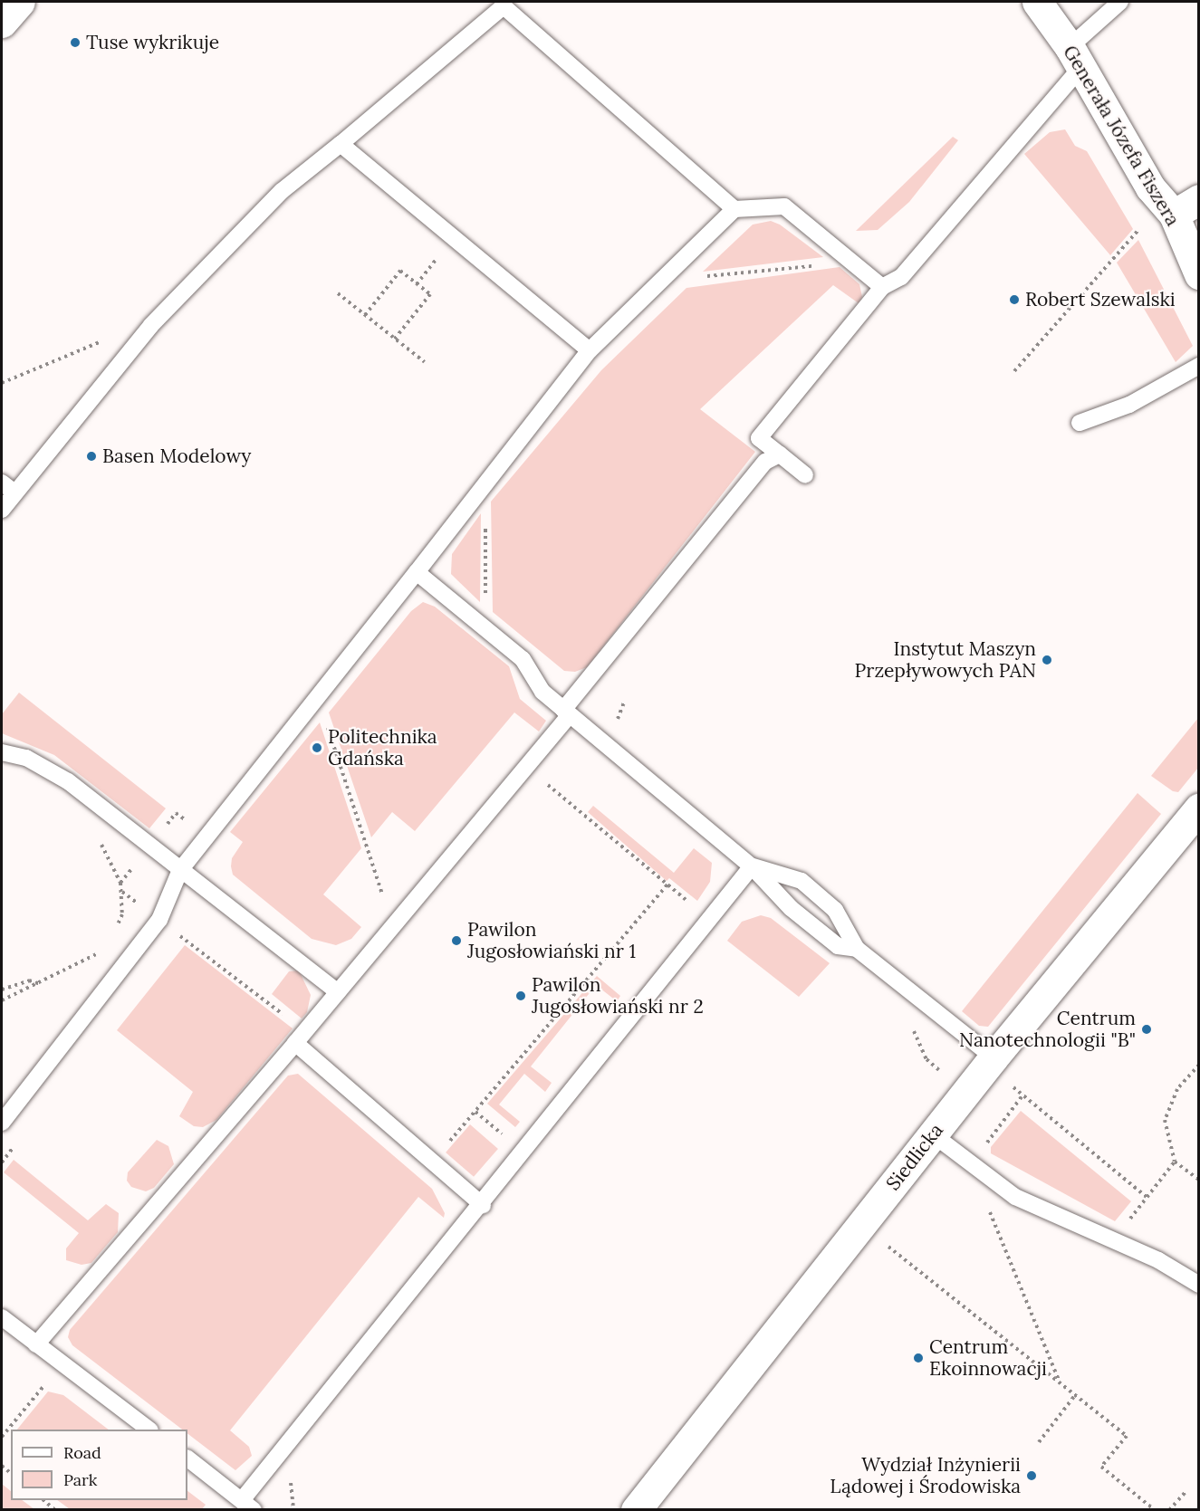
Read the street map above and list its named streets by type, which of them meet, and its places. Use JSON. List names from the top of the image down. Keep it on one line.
{"streets":{"street":["Generała Józefa Fiszera","Siedlicka"]},"places":["Tuse wykrikuje","Robert Szewalski","Basen Modelowy","Instytut Maszyn Przepływowych PAN","Politechnika Gdańska","Pawilon Jugosłowiański nr 1","Pawilon Jugosłowiański nr 2","Centrum Nanotechnologii \"B\"","Centrum Ekoinnowacji","Wydział Inżynierii Lądowej i Środowiska"],"legend":["Road","Park"]}
